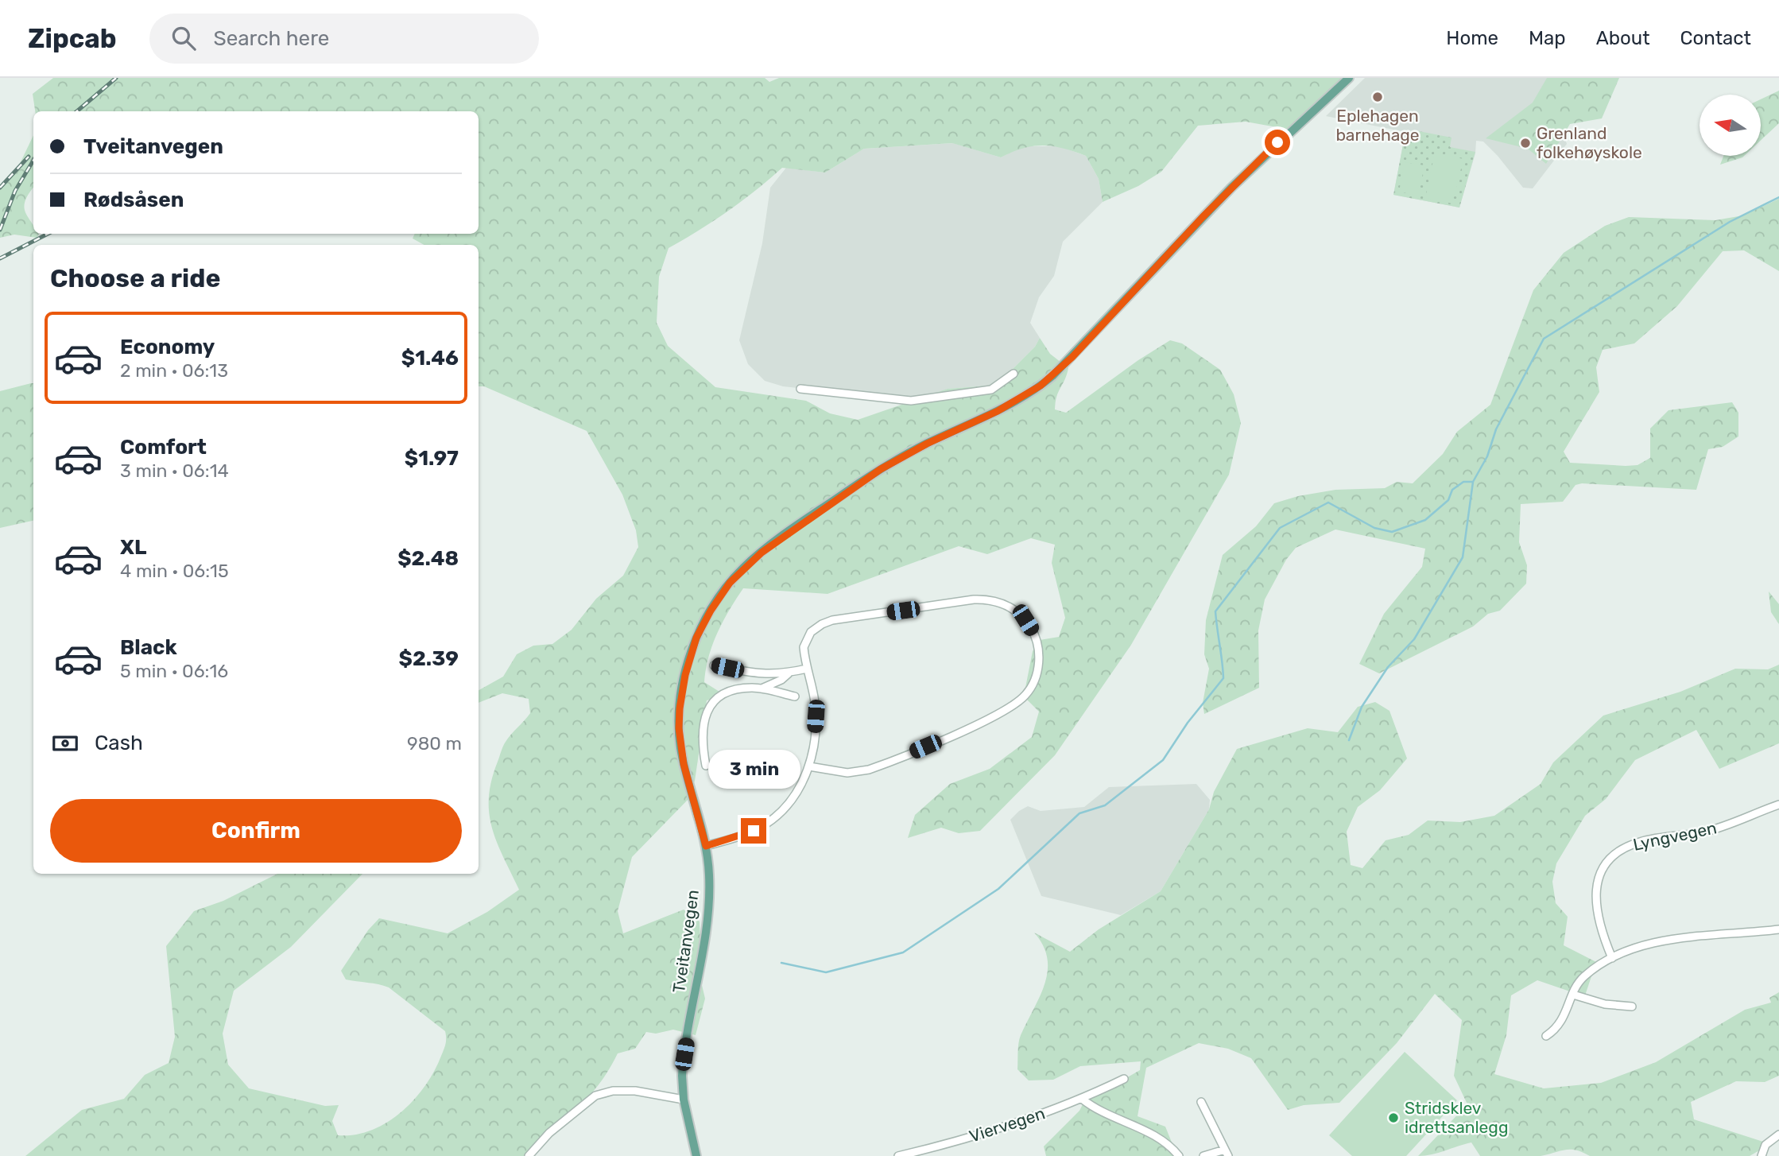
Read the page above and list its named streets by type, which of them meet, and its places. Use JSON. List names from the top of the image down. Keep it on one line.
{"streets":{"main road":["Tveitanvegen"],"street":["Lyngvegen","Viervegen"]},"places":["Eplehagen barnehage","Grenland folkehøyskole","Stridsklev idrettsanlegg"],"north":"left","page":{"header":"Zipcab","search":"Search here","nav":["Home","Map","About","Contact"],"banner":["Tveitanvegen","Rødsåsen"],"heading":"Choose a ride","list":[{"name":"Economy","note":"2 min · 06:13","value":"$1.46"},{"name":"Comfort","note":"3 min · 06:14","value":"$1.97"},{"name":"XL","note":"4 min · 06:15","value":"$2.48"},{"name":"Black","note":"5 min · 06:16","value":"$2.39"}],"pay":["Cash","980 m"],"bubble":"3 min","buttons":"Confirm"}}
